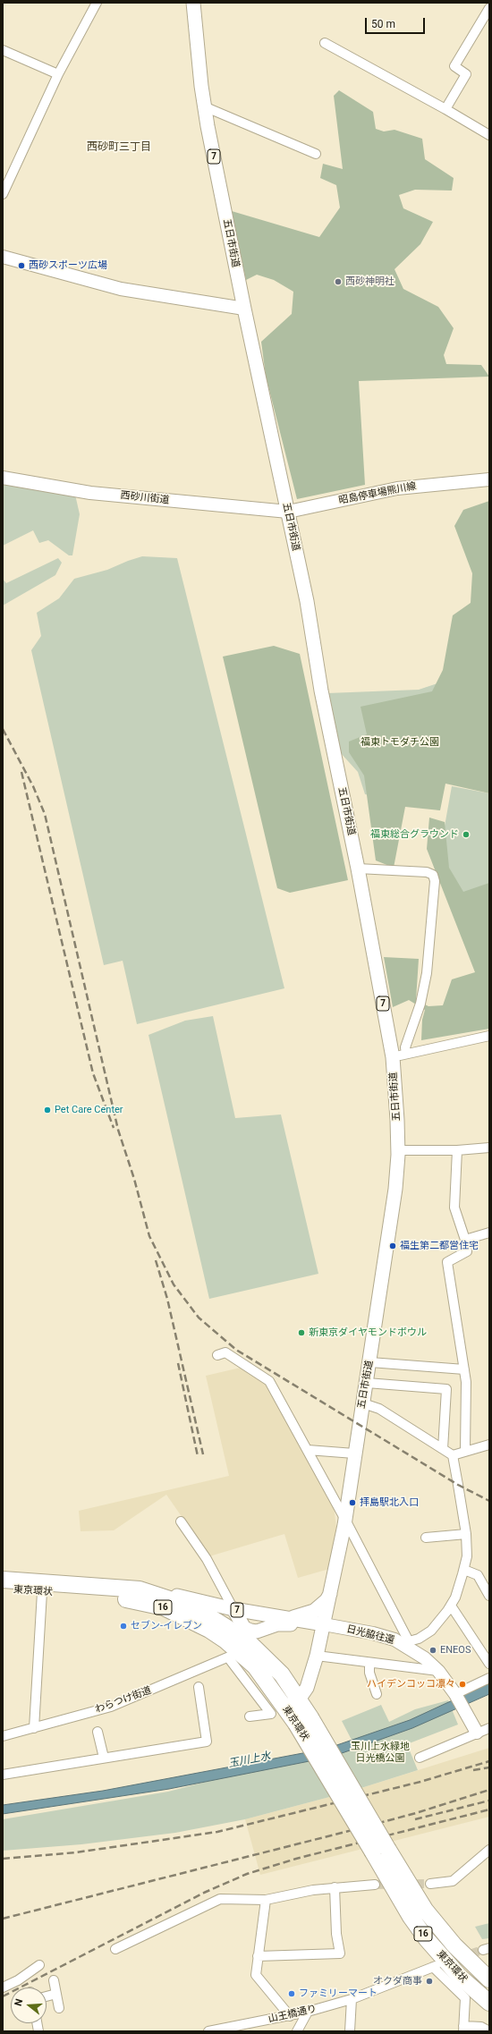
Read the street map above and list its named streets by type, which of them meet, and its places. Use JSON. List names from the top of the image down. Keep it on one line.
{"streets":{"highway":["東京環状","16"],"main road":["7","五日市街道"],"street":["昭島停車場熊川線","西砂川街道","日光脇往還","わらつけ街道","山王橋通り"]},"crossings":[["7","五日市街道"],["7","東京環状"],["7","日光脇往還"],["五日市街道","昭島停車場熊川線"],["五日市街道","西砂川街道"],["五日市街道","東京環状"],["五日市街道","日光脇往還"],["昭島停車場熊川線","西砂川街道"],["東京環状","わらつけ街道"]],"districts":["西砂町三丁目"],"water":["玉川上水"],"parks":["福東トモダチ公園","玉川上水緑地 日光橋公園"],"places":["西砂スポーツ広場","西砂神明社","福東総合グラウンド","Pet Care Center","福生第二都営住宅","新東京ダイヤモンドボウル","拝島駅北入口","セブン-イレブン","ENEOS","ハイデンコッコ凛々","オクダ商事","ファミリーマート"],"scale_bar":"50 m","north":"left"}
